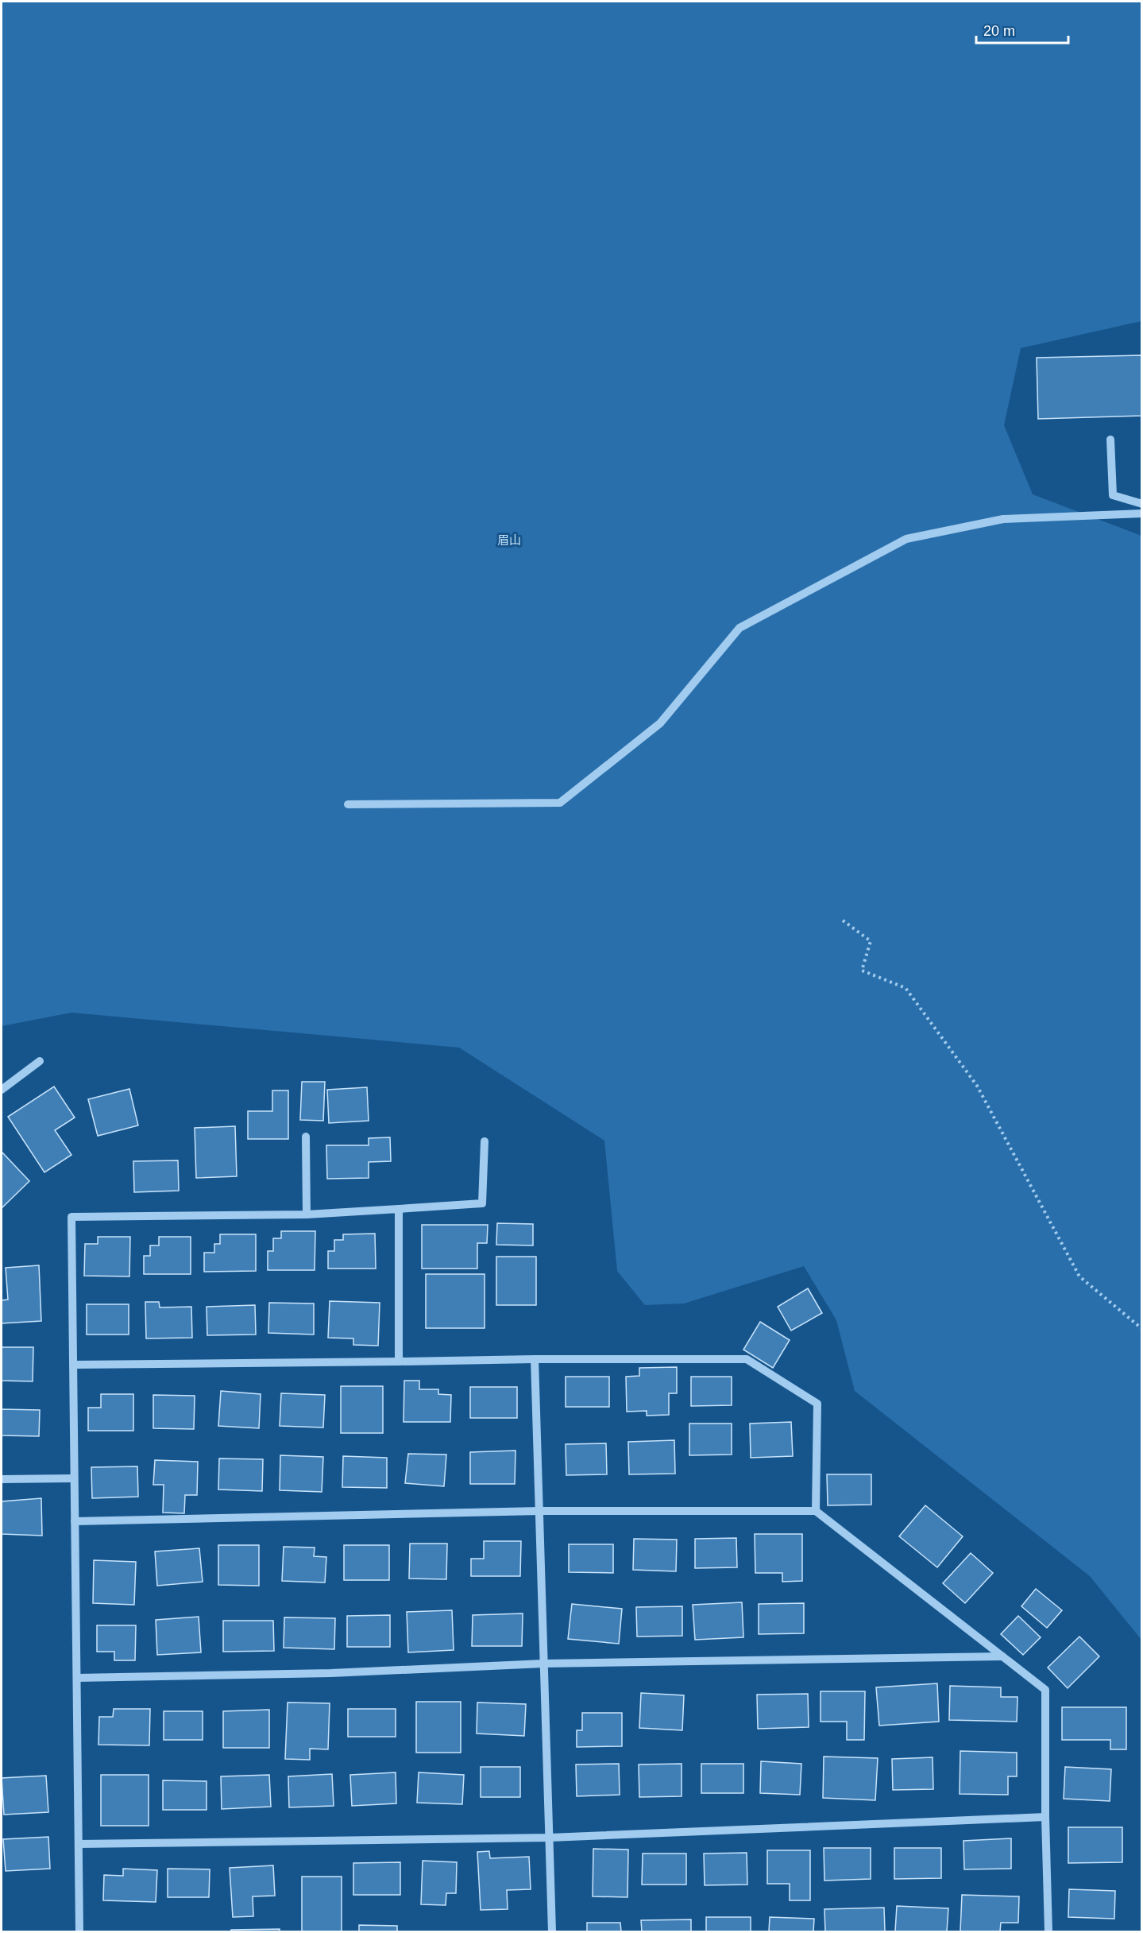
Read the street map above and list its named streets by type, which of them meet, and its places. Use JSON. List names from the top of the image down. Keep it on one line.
{"parks":["眉山"],"scale_bar":"20 m"}
